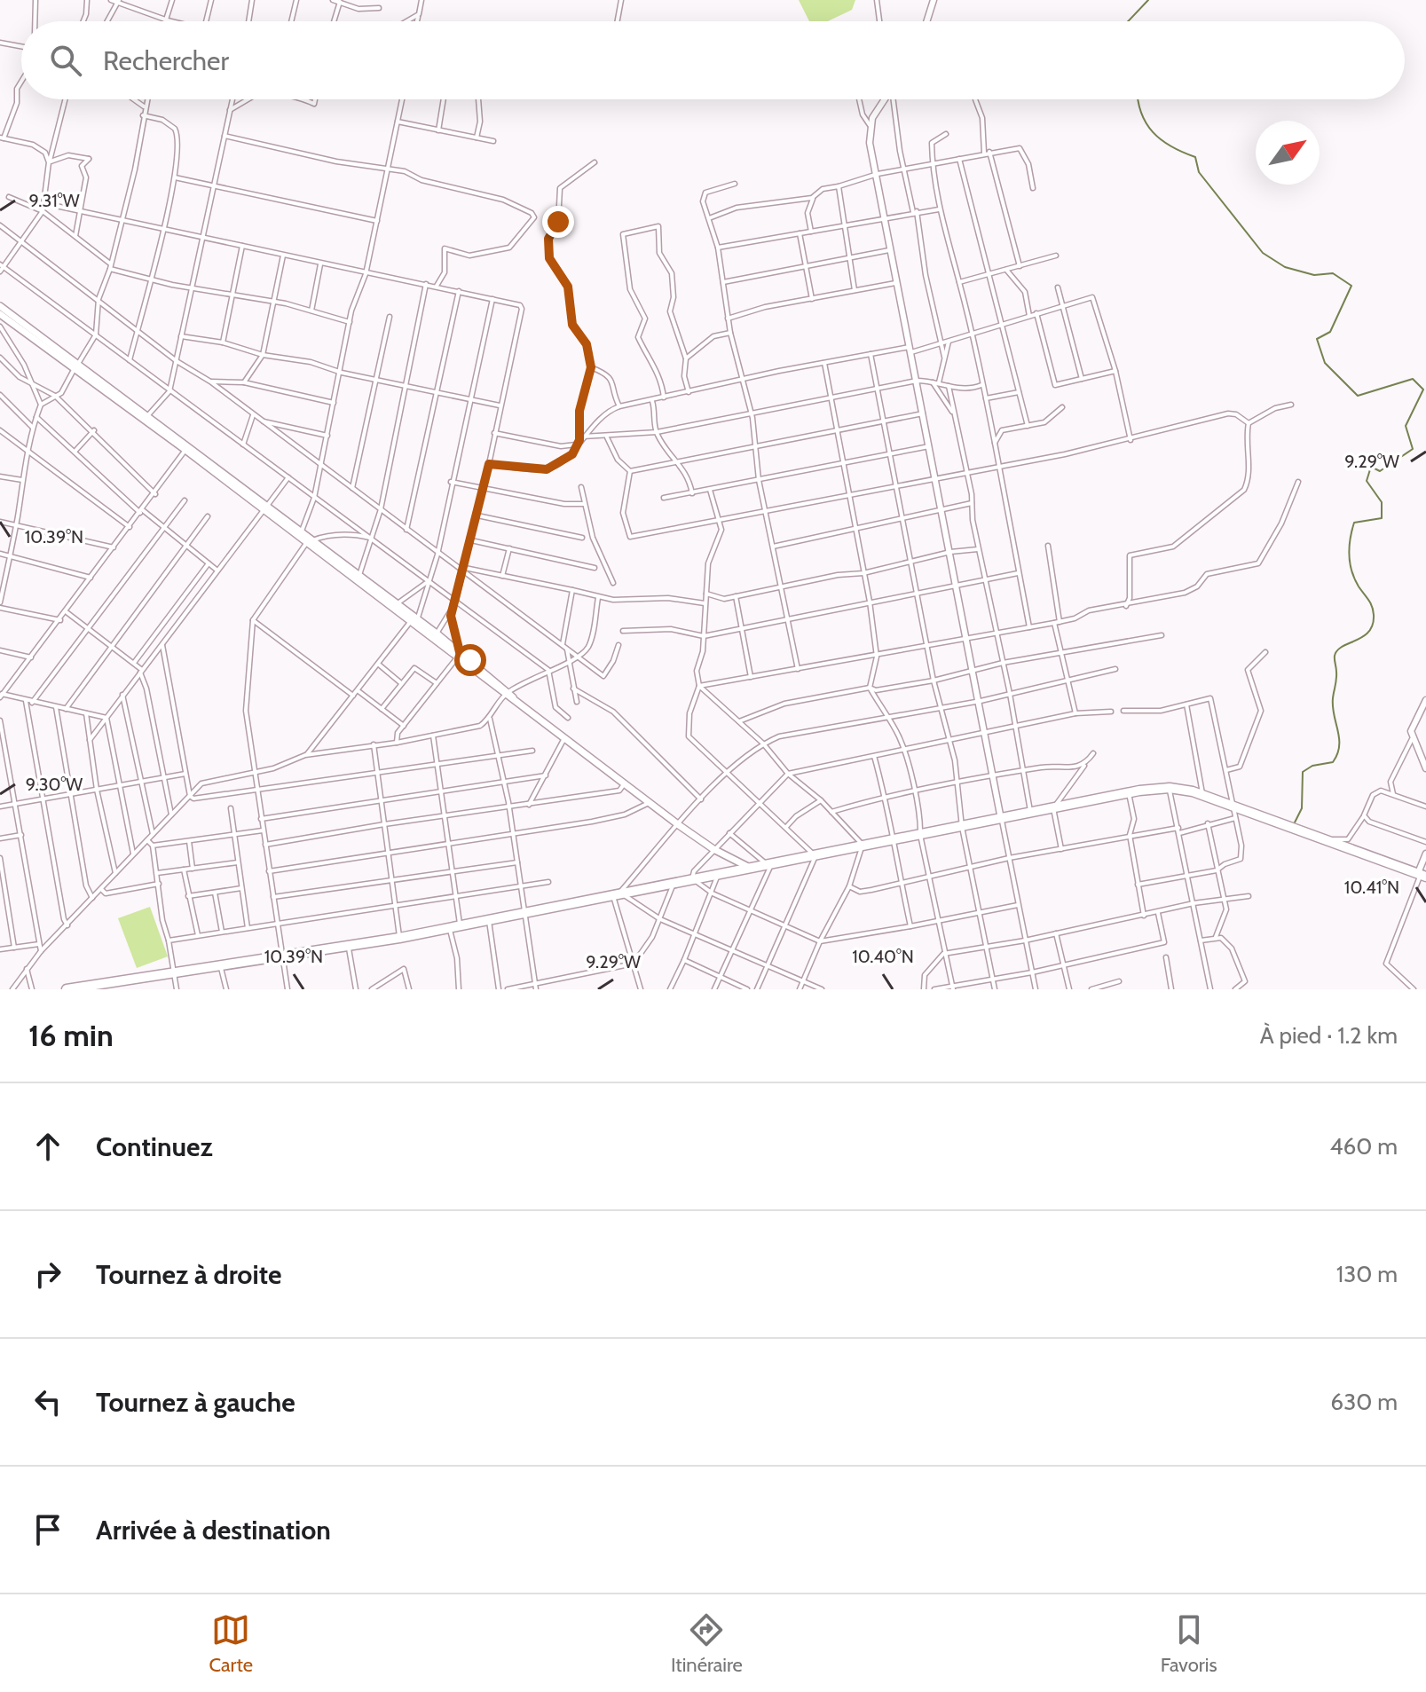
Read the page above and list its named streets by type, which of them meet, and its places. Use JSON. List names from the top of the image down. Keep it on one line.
{"north":"top right","page":{"search":"Rechercher","heading":["16 min","À pied · 1.2 km"],"list":[["Continuez","460 m"],["Tournez à droite","130 m"],["Tournez à gauche","630 m"],"Arrivée à destination"],"nav":["Carte","Itinéraire","Favoris"]},"coordinates":["9.31°W","9.29°W","10.39°N","9.30°W","10.41°N","10.40°N"]}
